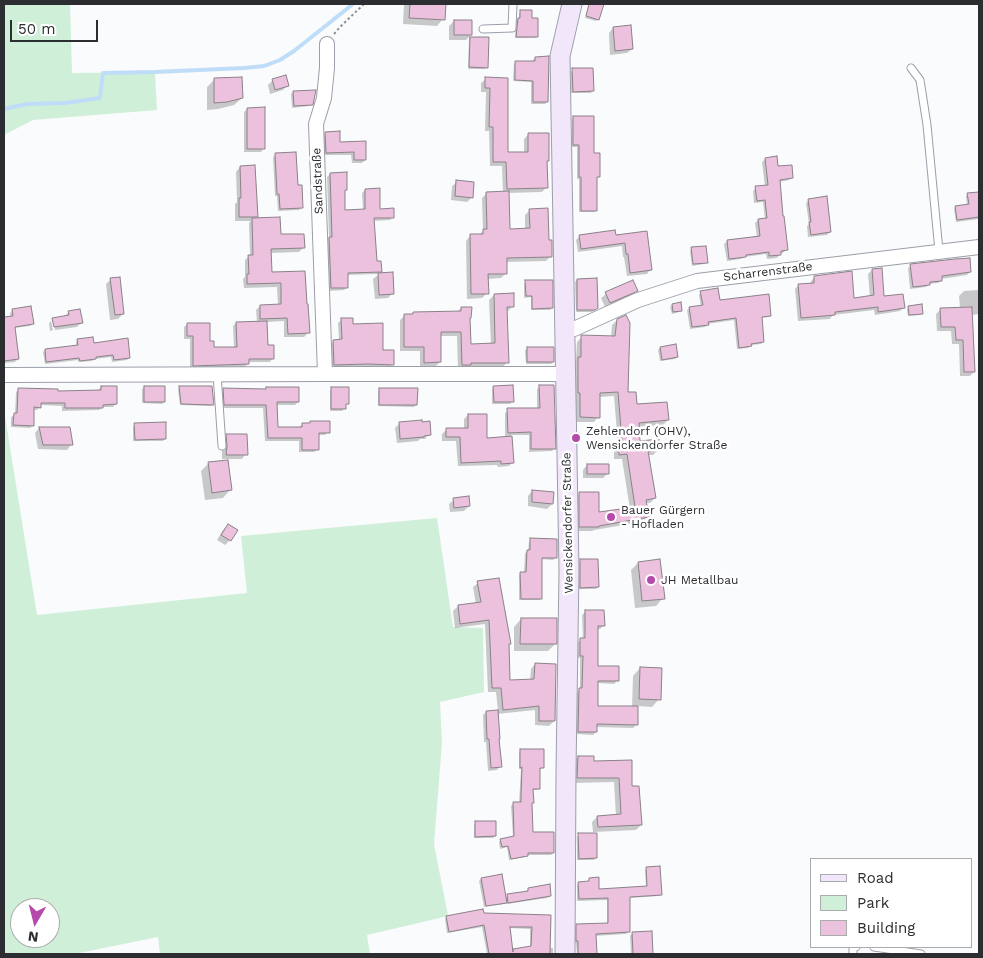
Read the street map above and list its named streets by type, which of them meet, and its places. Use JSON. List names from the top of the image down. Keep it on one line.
{"streets":{"main road":["Wensickendorfer Straße"],"street":["Sandstraße","Scharrenstraße"]},"crossings":[["Scharrenstraße","Wensickendorfer Straße"]],"places":["Zehlendorf (OHV), Wensickendorfer Straße","Bauer Gürgern - Hofladen","JH Metallbau"],"legend":["Road","Park","Building"],"scale_bar":"50 m","north":"bottom"}
